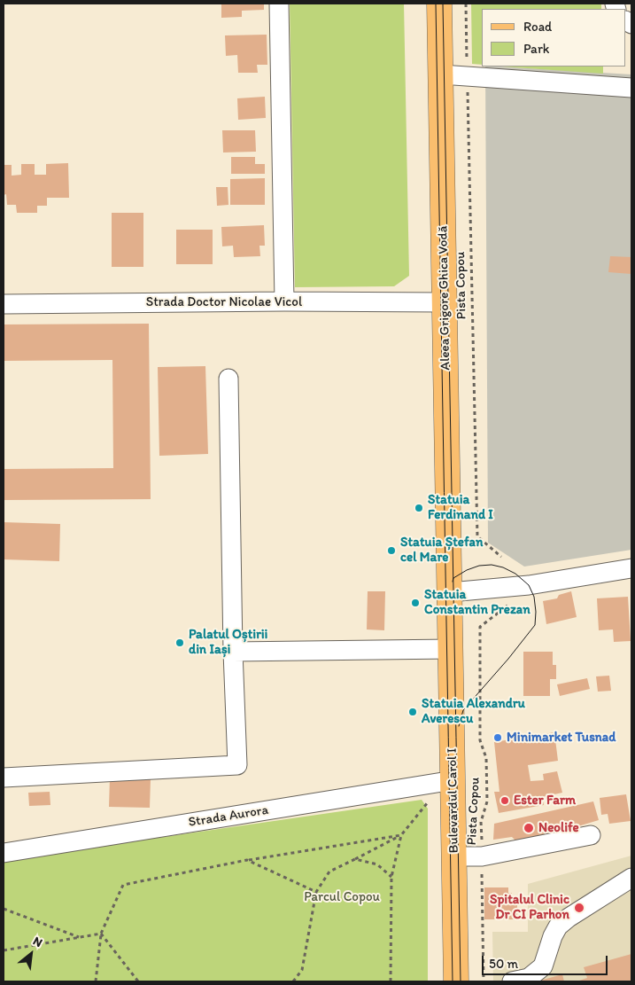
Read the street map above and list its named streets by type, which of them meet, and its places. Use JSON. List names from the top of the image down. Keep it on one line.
{"streets":{"main road":["Aleea Grigore Ghica Vodă","Bulevardul Carol I"],"street":["Strada Doctor Nicolae Vicol","Strada Aurora"],"path":["Pista Copou"]},"crossings":[["Aleea Grigore Ghica Vodă","Strada Doctor Nicolae Vicol"],["Aleea Grigore Ghica Vodă","Bulevardul Carol I"],["Bulevardul Carol I","Strada Aurora"]],"parks":["Parcul Copou"],"places":["Statuia Ferdinand I","Statuia Ștefan cel Mare","Statuia Constantin Prezan","Palatul Oștirii din Iași","Statuia Alexandru Averescu","Minimarket Tusnad","Ester Farm","Neolife","Spitalul Clinic Dr CI Parhon"],"legend":["Road","Park"],"scale_bar":"50 m","north":"top right"}
